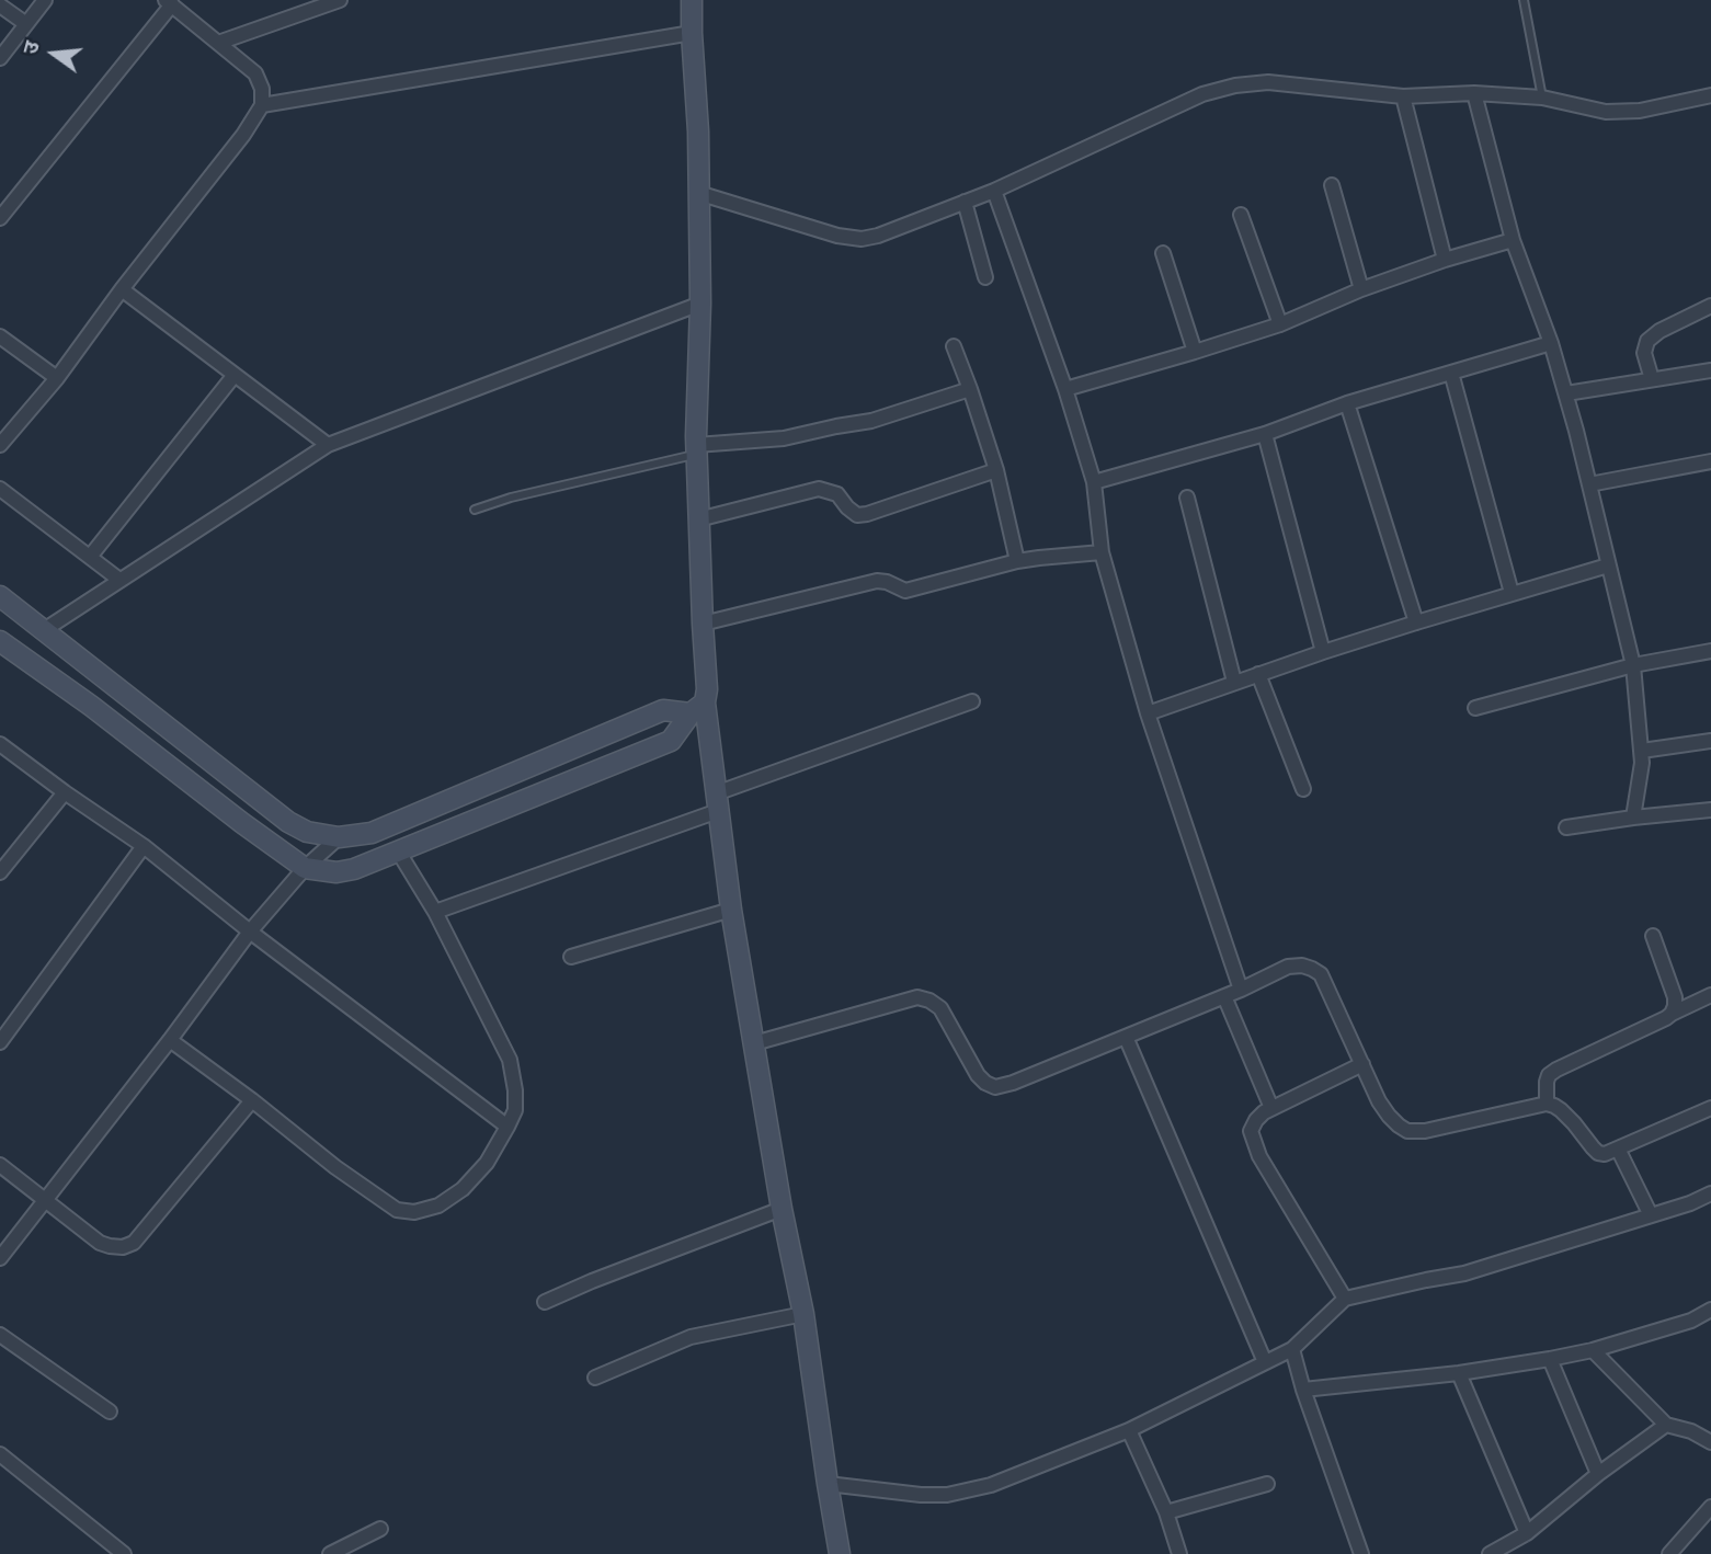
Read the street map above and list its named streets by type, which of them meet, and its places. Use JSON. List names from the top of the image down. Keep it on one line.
{"north":"left"}
